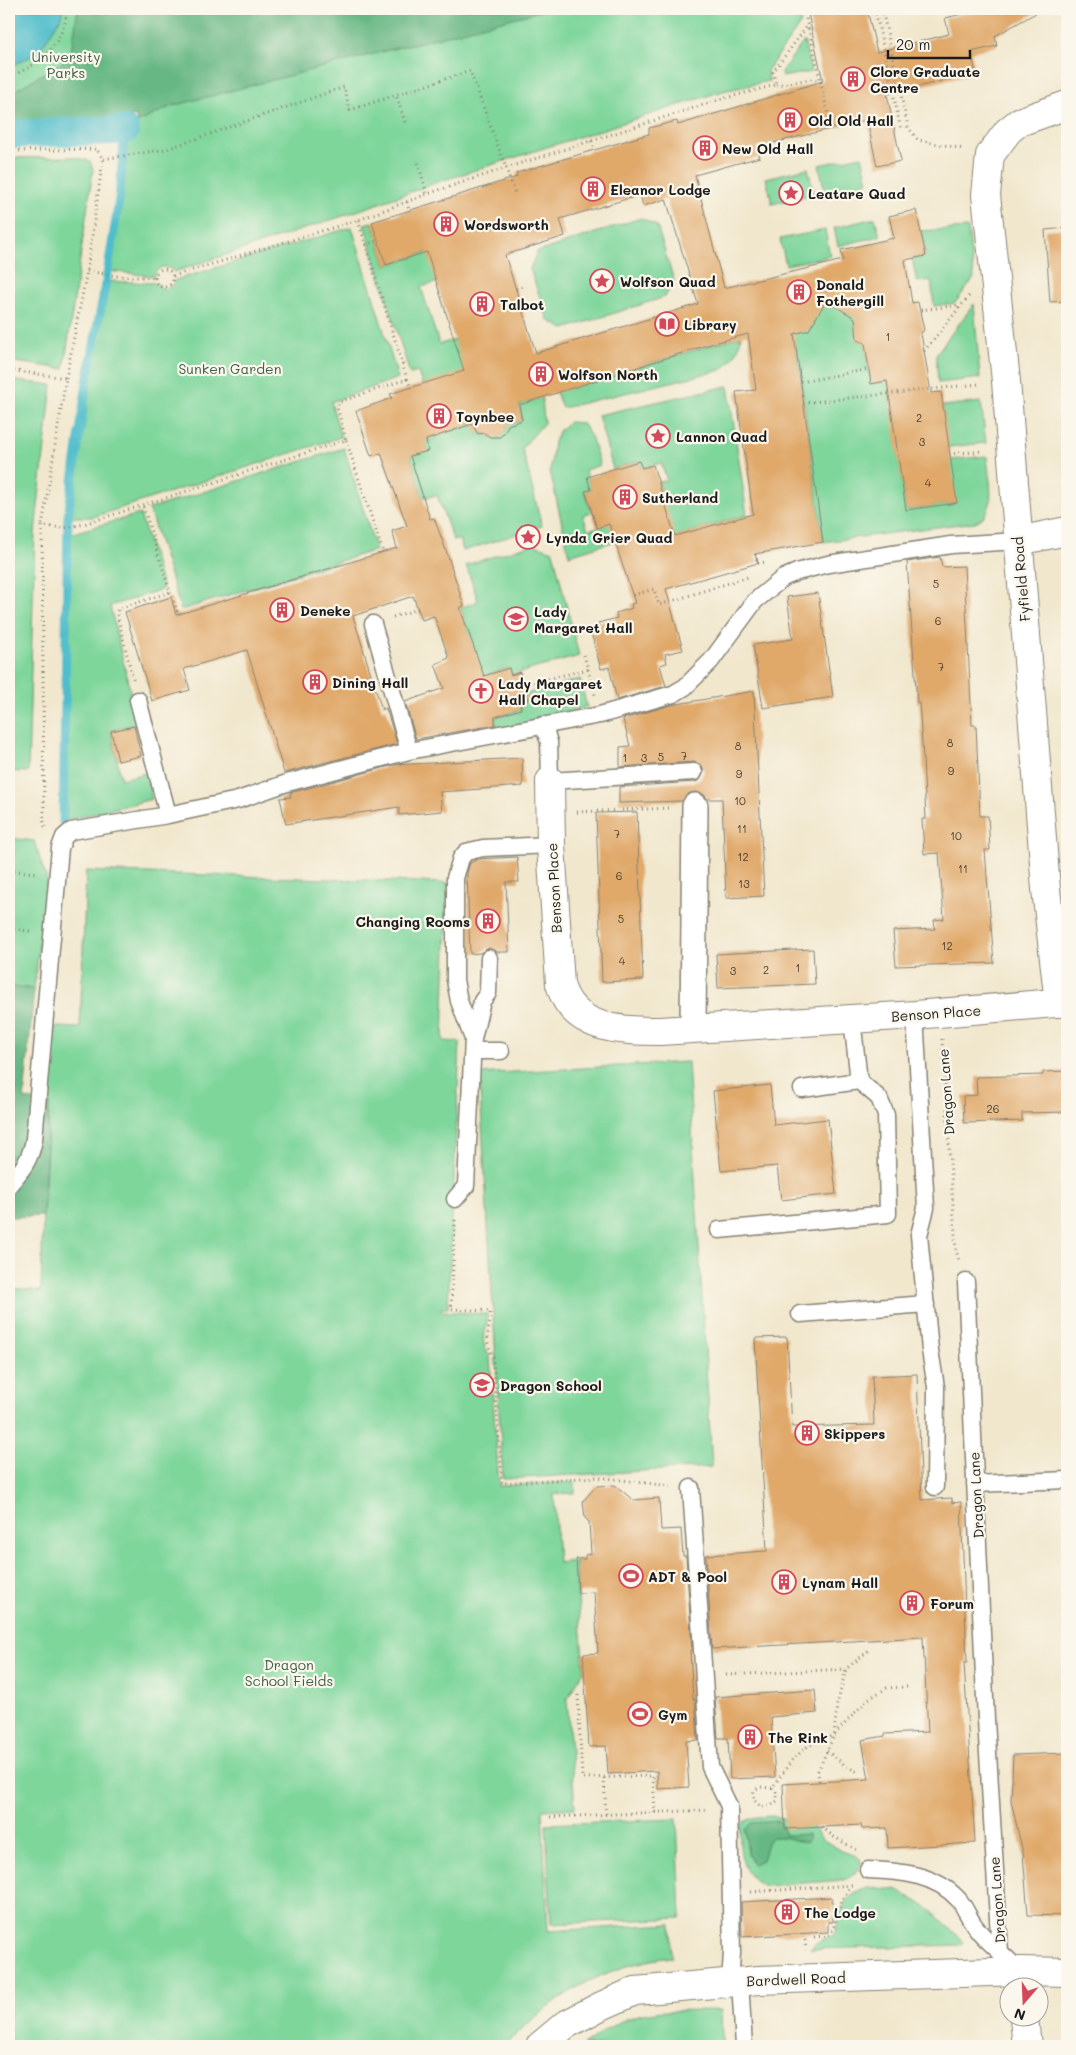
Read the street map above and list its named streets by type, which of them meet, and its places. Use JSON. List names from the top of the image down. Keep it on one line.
{"streets":{"street":["Fyfield Road","Benson Place","Bardwell Road"],"lane":["Dragon Lane"]},"crossings":[["Fyfield Road","Benson Place"],["Benson Place","Dragon Lane"]],"parks":["University Parks","Sunken Garden","Dragon School Fields"],"places":{"building":["Clore Graduate Centre","Old Old Hall","New Old Hall","Eleanor Lodge","Wordsworth","Donald Fothergill","Talbot","Wolfson North","Toynbee","Sutherland","Deneke","Dining Hall","Changing Rooms","Skippers","Lynam Hall","Forum","The Rink","The Lodge"],"place":["Leatare Quad","Wolfson Quad","Lannon Quad","Lynda Grier Quad"],"library":["Library"],"school or university":["Lady Margaret Hall","Dragon School"],"church":["Lady Margaret Hall Chapel"],"sports":["ADT & Pool","Gym"]},"house_numbers":["1","2","3","4","5","6","7","8","8","7","5","1","3","9","9","10","11","7","10","12","11","6","13","5","12","4","1","2","3","26"],"scale_bar":"20 m","north":"bottom"}
